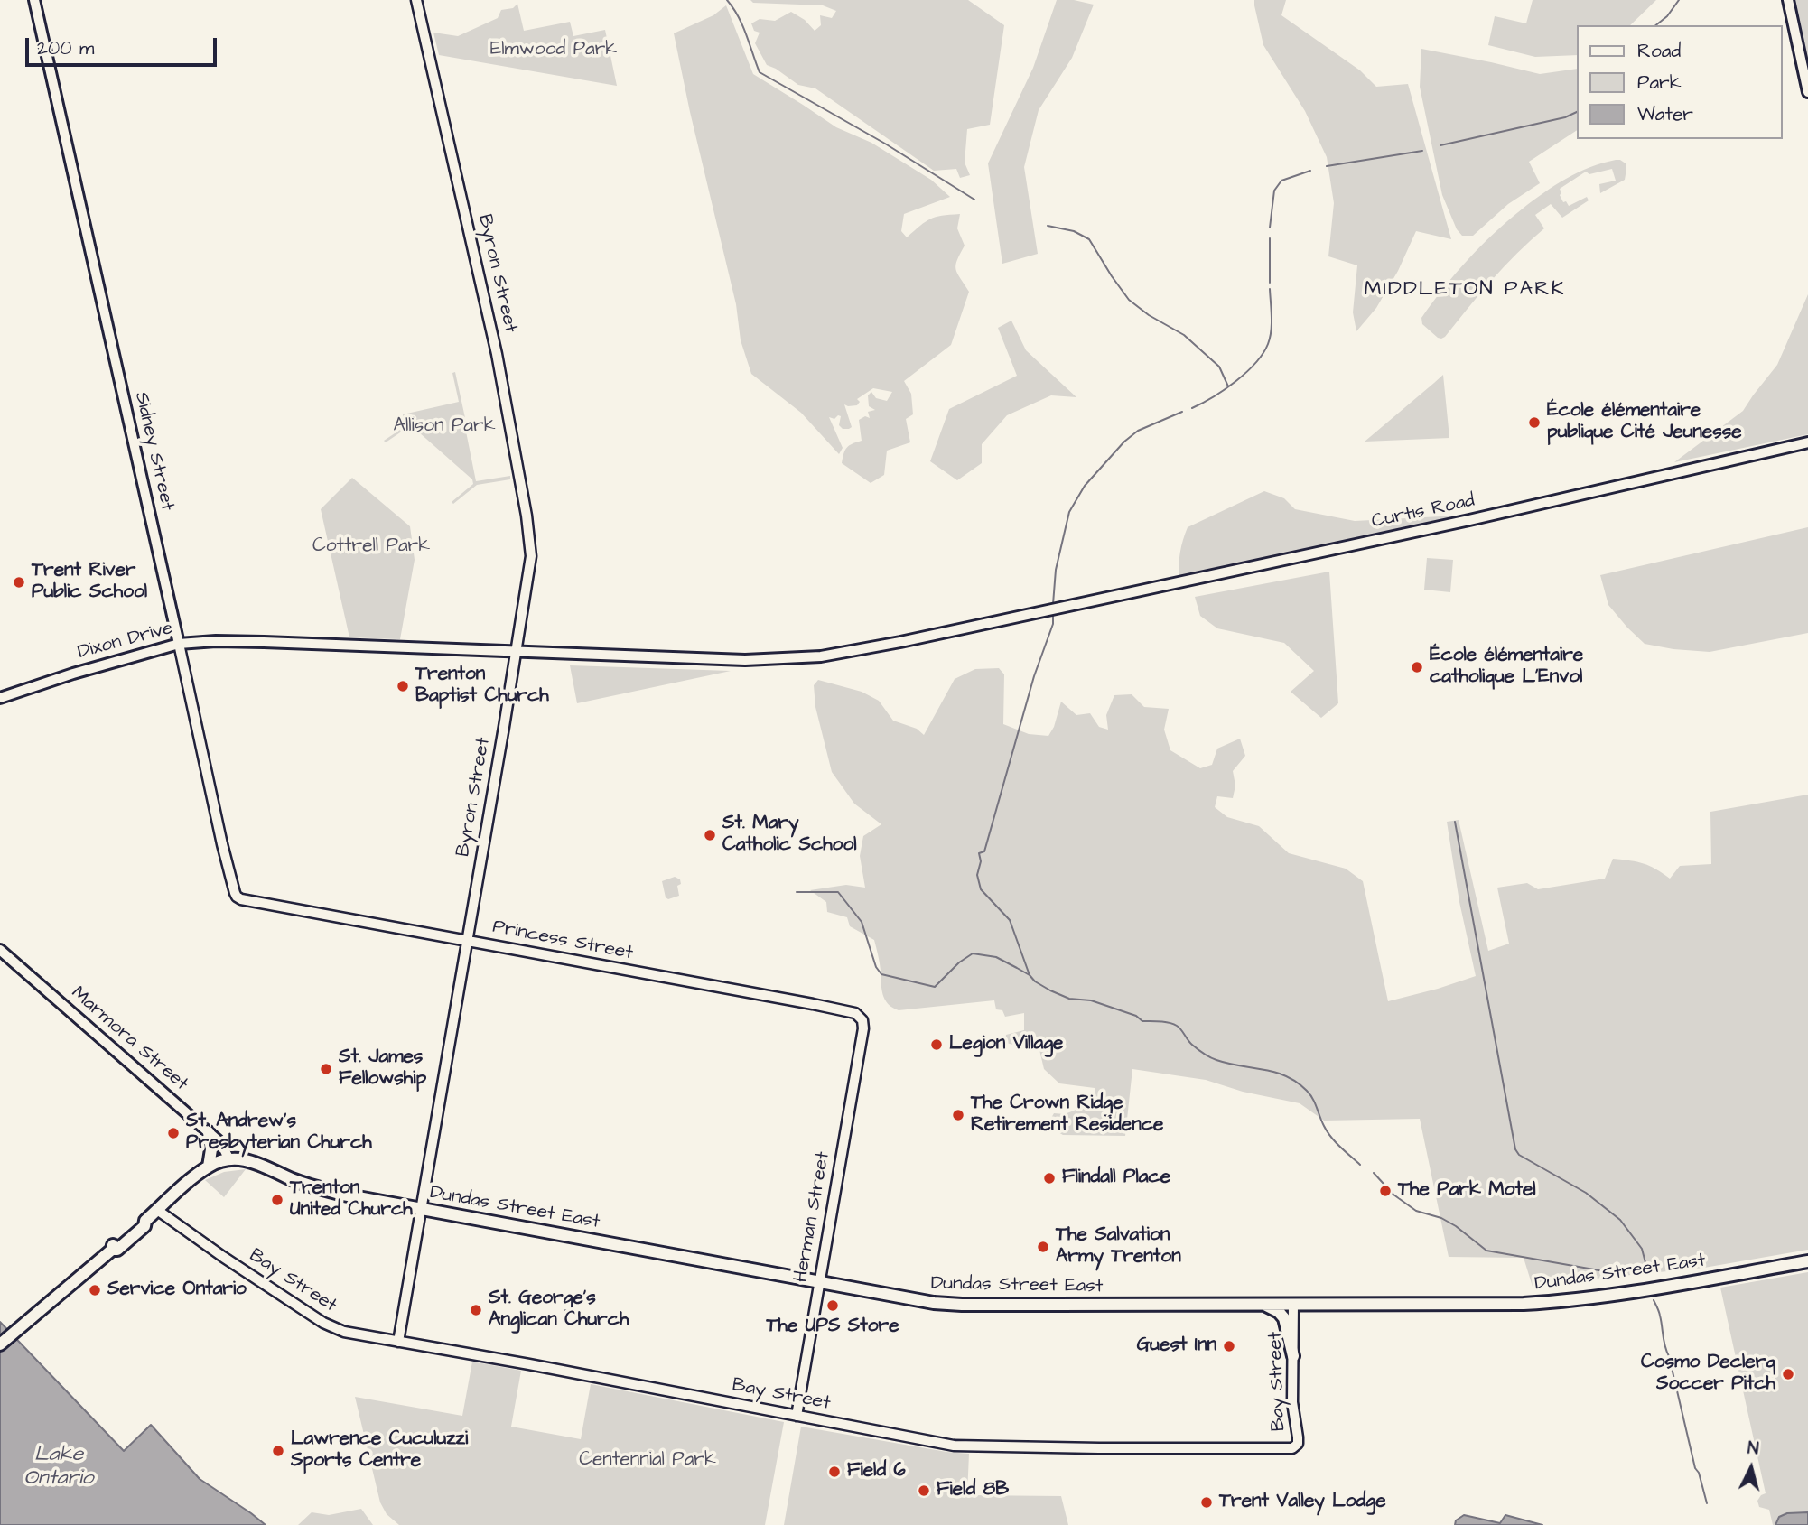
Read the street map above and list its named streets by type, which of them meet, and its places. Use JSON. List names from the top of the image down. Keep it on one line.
{"streets":{"main road":["Sidney Street","Curtis Road","Dixon Drive","Marmora Street","Dundas Street East"],"street":["Byron Street","Princess Street","Herman Street","Bay Street"]},"crossings":[["Byron Street","Curtis Road"],["Byron Street","Dixon Drive"],["Byron Street","Princess Street"],["Byron Street","Dundas Street East"],["Byron Street","Bay Street"],["Sidney Street","Dixon Drive"],["Sidney Street","Princess Street"],["Curtis Road","Dixon Drive"],["Princess Street","Herman Street"],["Marmora Street","Dundas Street East"],["Dundas Street East","Herman Street"],["Dundas Street East","Bay Street"],["Herman Street","Bay Street"]],"districts":["MIDDLETON PARK"],"water":["Lake Ontario"],"parks":["Elmwood Park","Allison Park","Cottrell Park","Centennial Park"],"places":["École élémentaire publique Cité Jeunesse","Trent River Public School","École élémentaire catholique L'Envol","Trenton Baptist Church","St. Mary Catholic School","Legion Village","St. James Fellowship","The Crown Ridge Retirement Residence","St. Andrew's Presbyterian Church","Flindall Place","The Park Motel","Trenton United Church","The Salvation Army Trenton","Service Ontario","The UPS Store","St. George's Anglican Church","Guest Inn","Cosmo Declerq Soccer Pitch","Lawrence Cuculuzzi Sports Centre","Field 6","Field 8B","Trent Valley Lodge"],"legend":["Road","Park","Water"],"scale_bar":"200 m","north":"top"}
